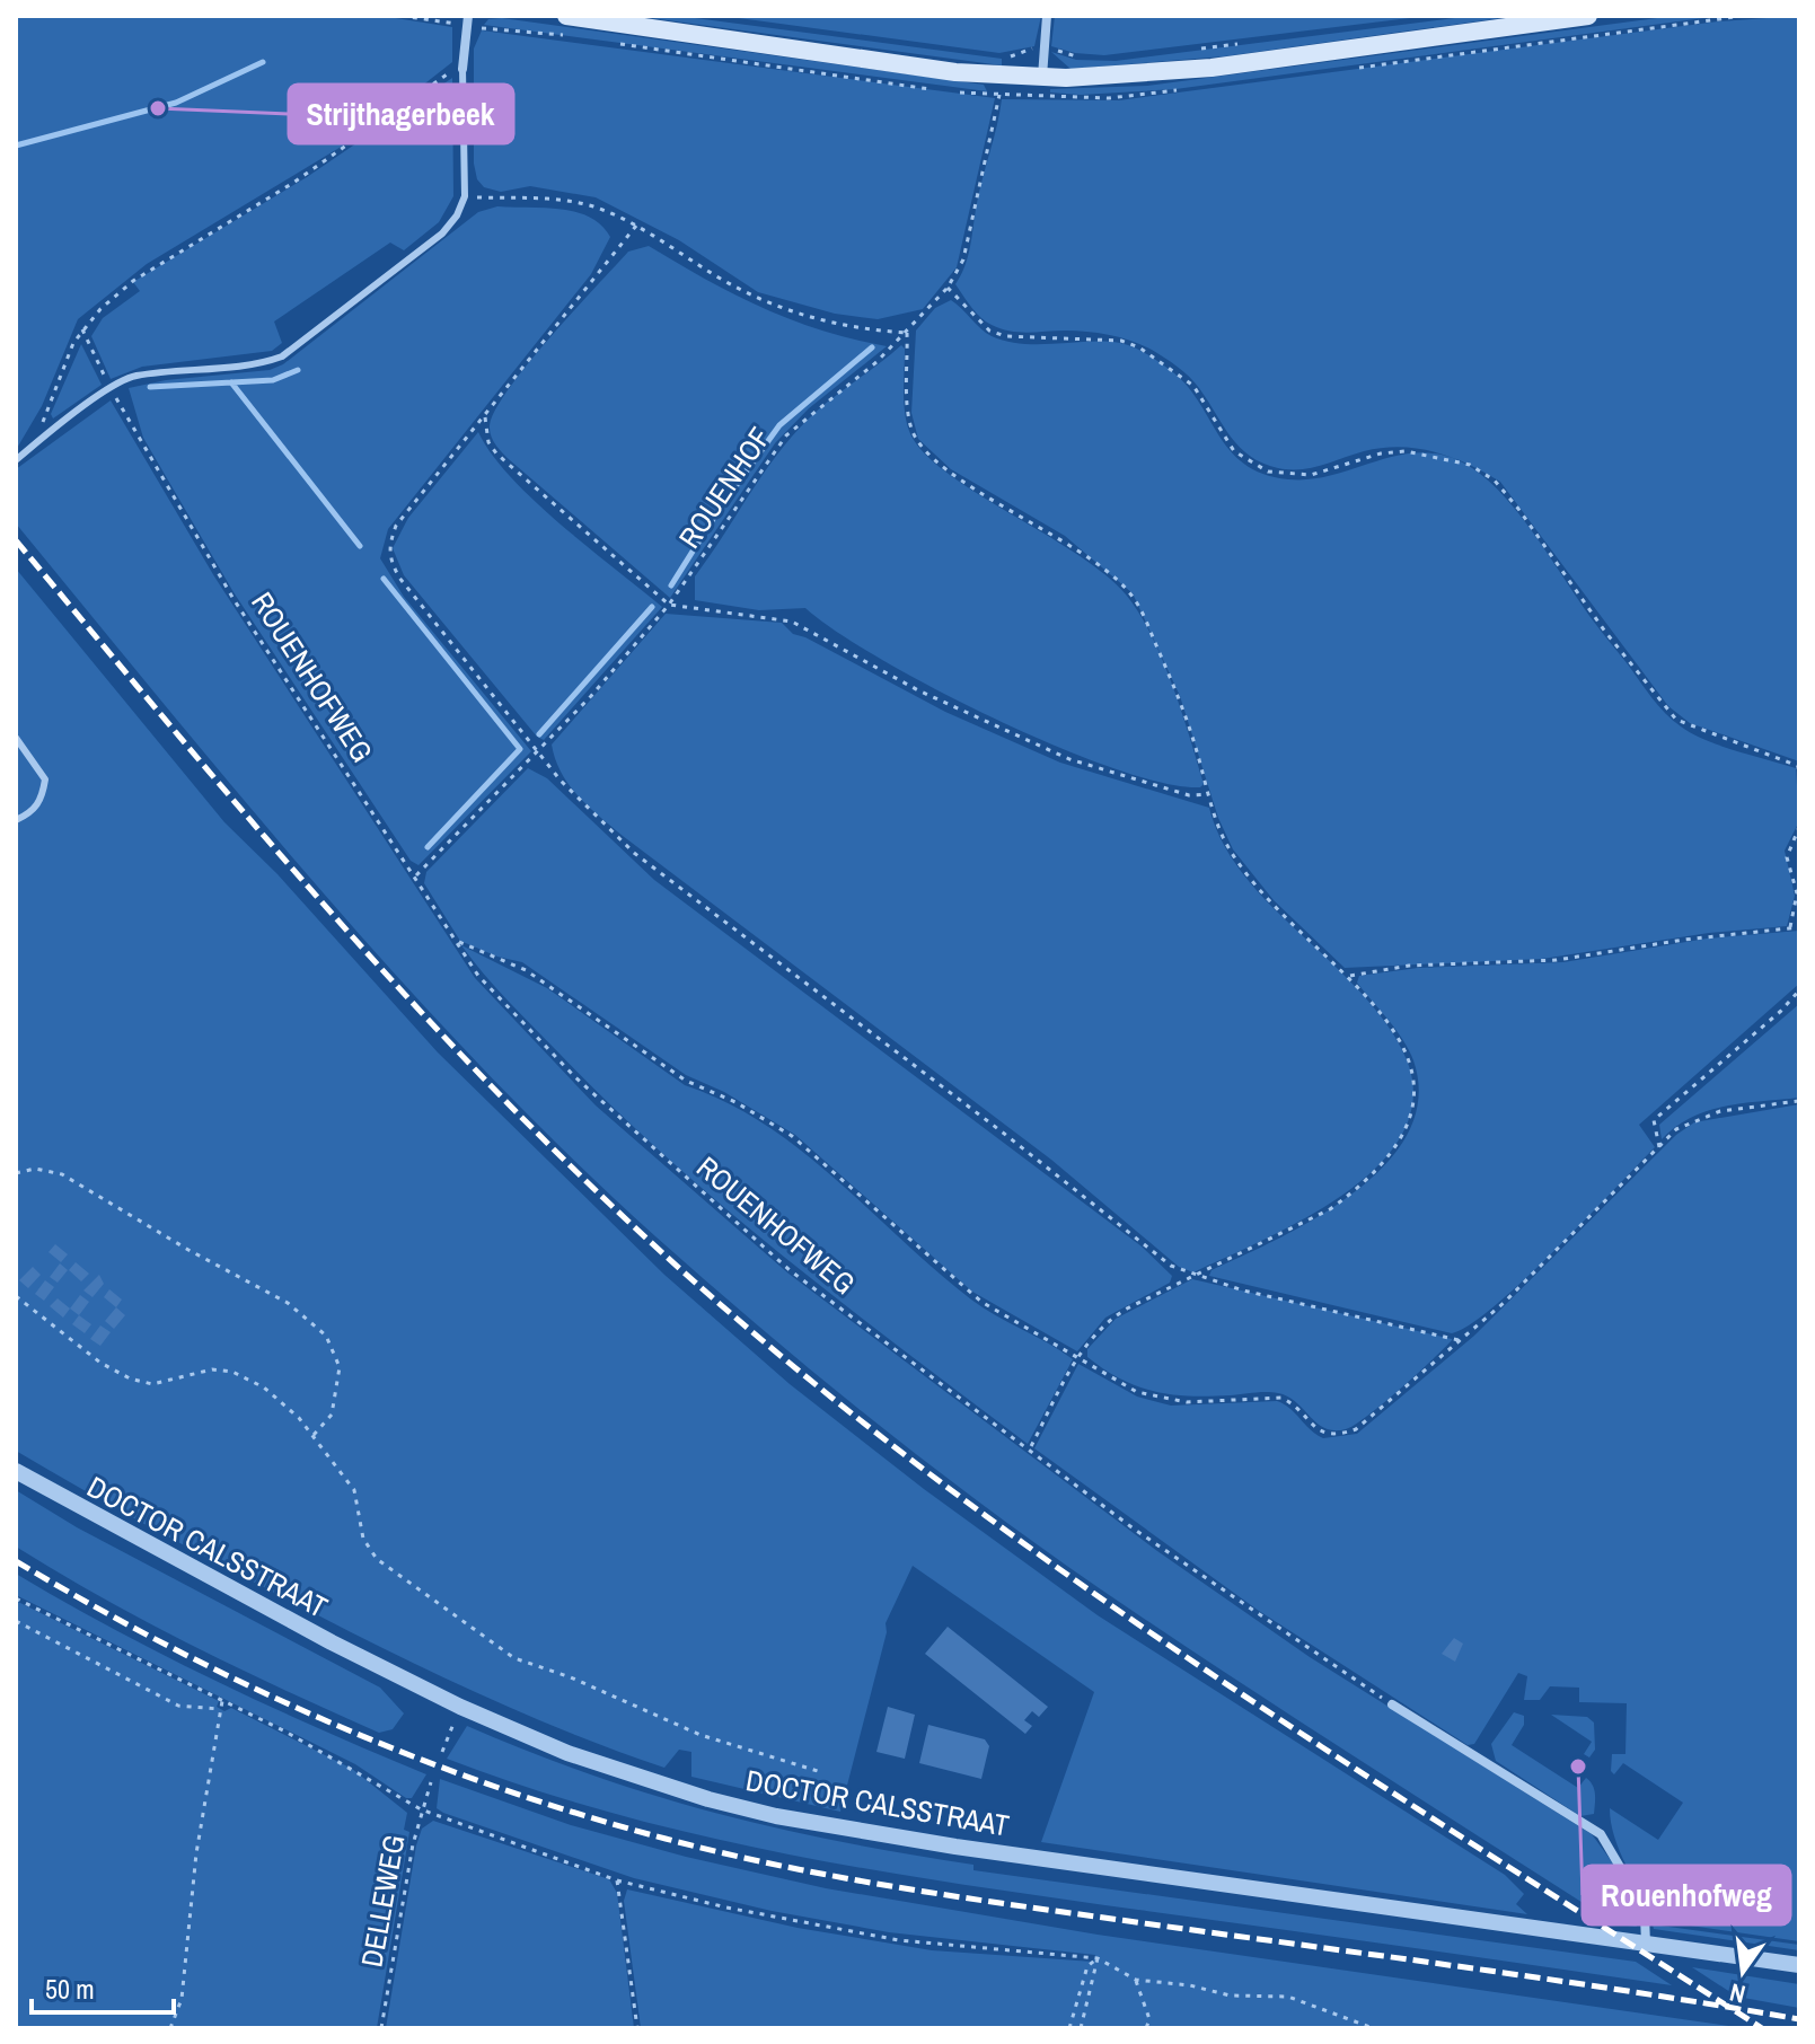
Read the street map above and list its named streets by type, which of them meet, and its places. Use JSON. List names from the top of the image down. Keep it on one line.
{"streets":{"street":["DOCTOR CALSSTRAAT"],"path":["ROUENHOF","ROUENHOFWEG","DELLEWEG"]},"crossings":[["ROUENHOF","ROUENHOFWEG"]],"places":["Strijthagerbeek","Rouenhofweg"],"scale_bar":"50 m","north":"bottom"}
